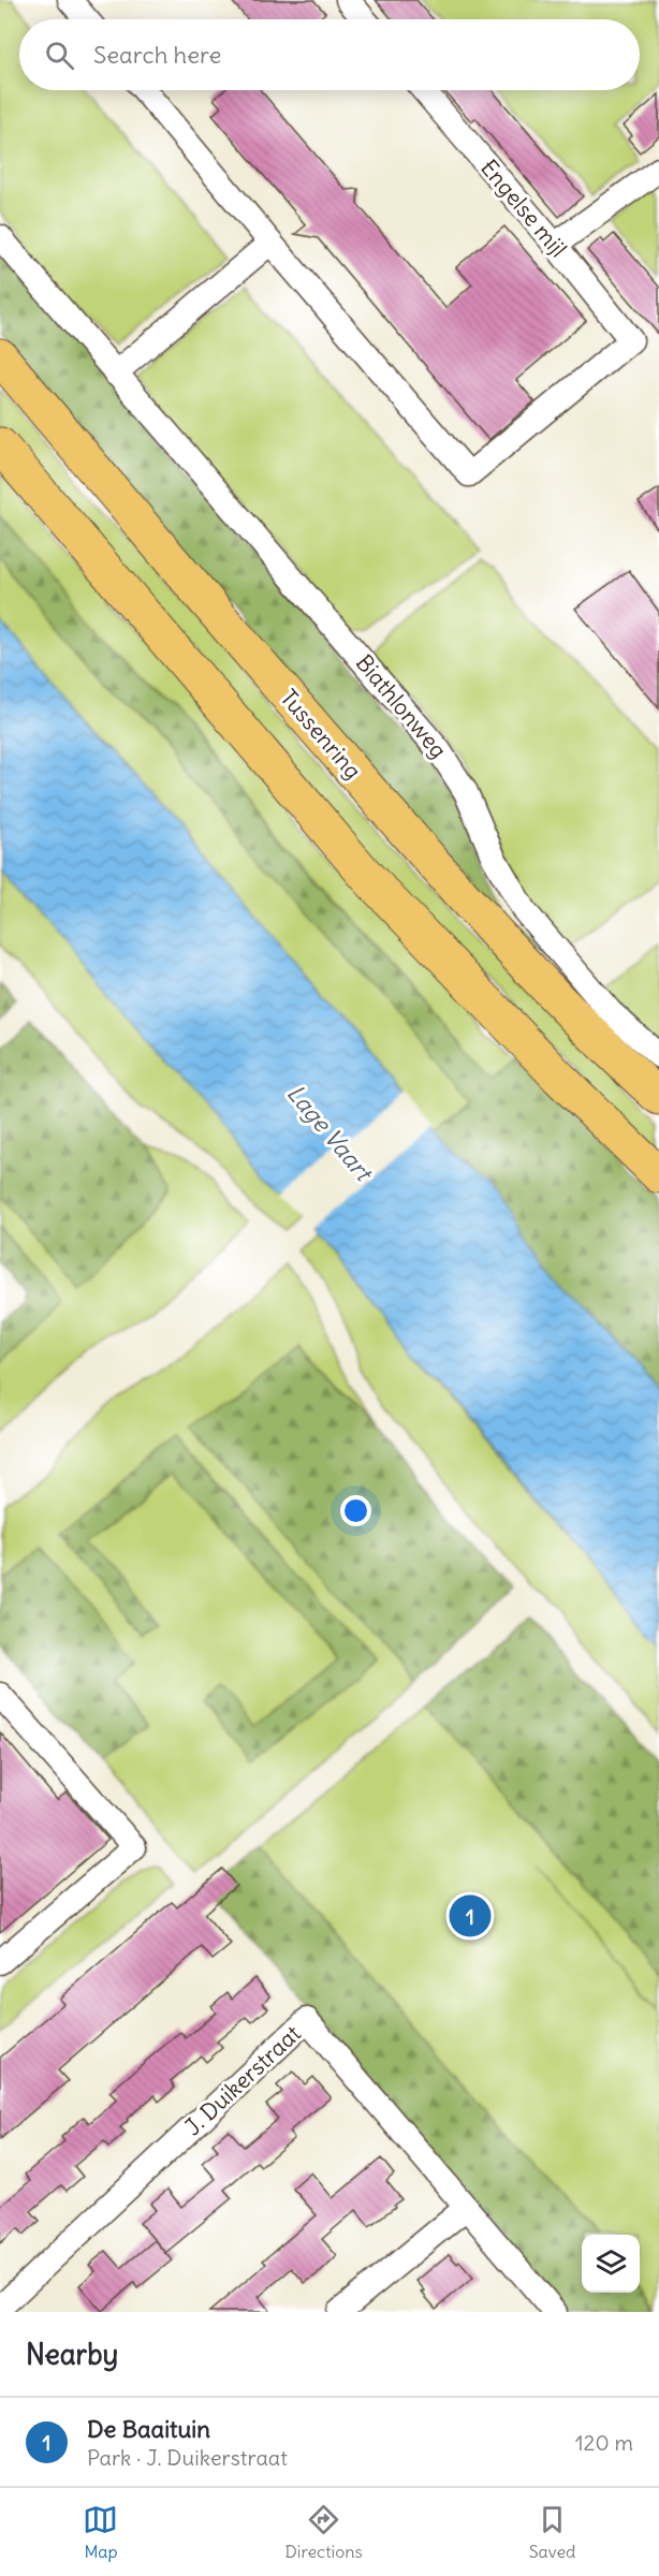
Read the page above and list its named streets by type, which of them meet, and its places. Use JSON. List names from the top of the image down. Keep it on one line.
{"streets":{"highway":["Tussenring"],"street":["Engelse mijl","Biathlonweg","J. Duikerstraat"]},"water":["Lage Vaart"],"page":{"search":"Search here","pins":"1","heading":"Nearby","list":[{"mark":"1","name":"De Baaituin","note":"Park · J. Duikerstraat","value":"120 m"}],"nav":["Map","Directions","Saved"]}}
